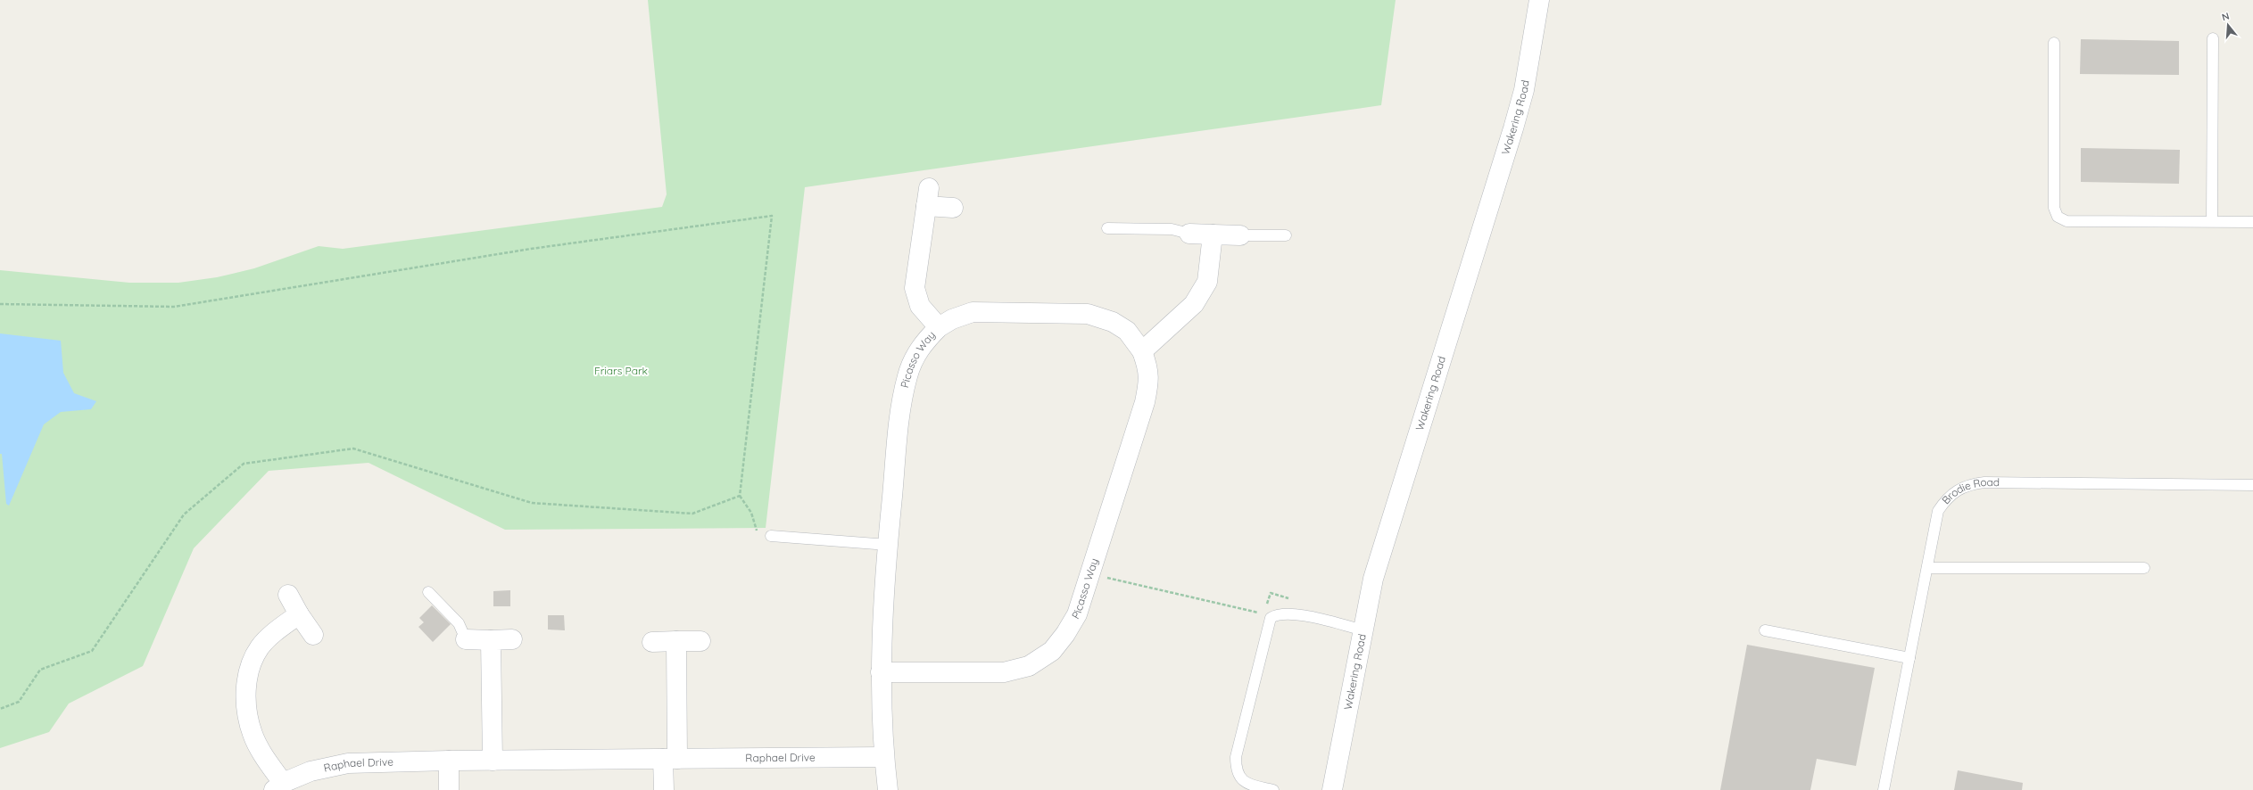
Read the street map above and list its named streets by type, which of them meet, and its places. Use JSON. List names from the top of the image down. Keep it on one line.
{"streets":{"street":["Wakering Road","Picasso Way","Raphael Drive"],"lane":["Brodie Road"]},"crossings":[["Picasso Way","Raphael Drive"]],"parks":["Friars Park"],"north":"top"}
